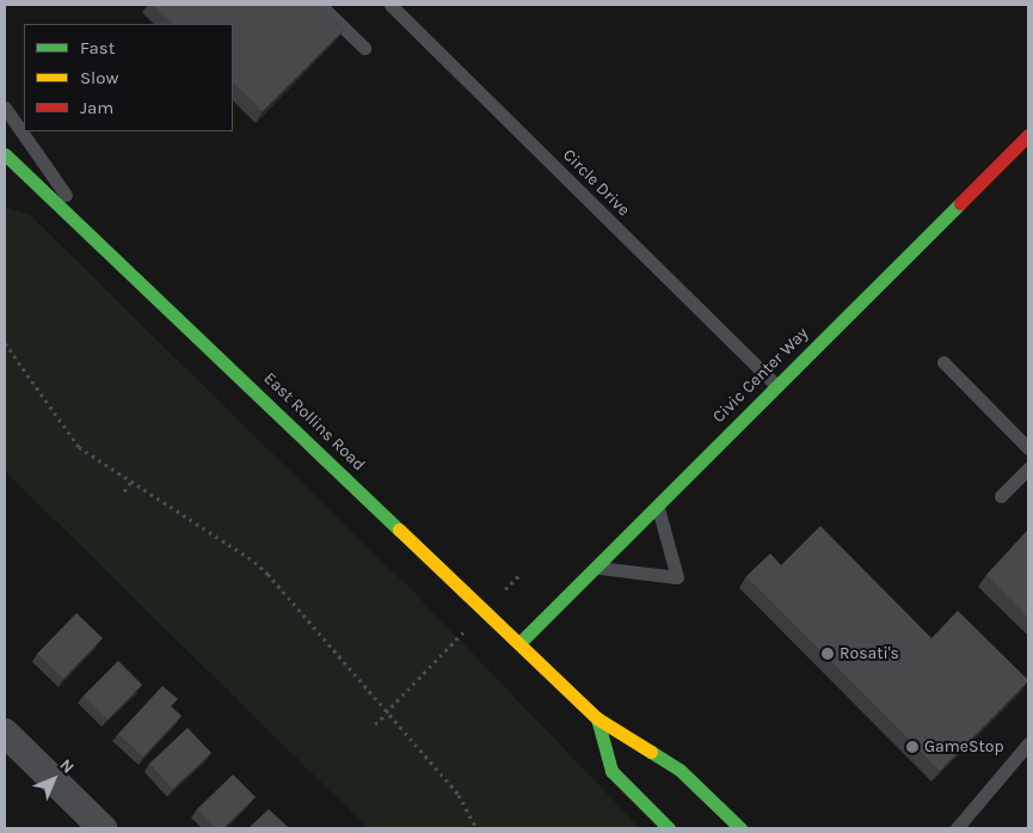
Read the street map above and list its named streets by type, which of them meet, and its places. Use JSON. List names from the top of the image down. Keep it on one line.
{"streets":{"main road":["Civic Center Way","East Rollins Road"],"lane":["Circle Drive"]},"crossings":[["Circle Drive","Civic Center Way"],["Civic Center Way","East Rollins Road"]],"places":["Rosati's","GameStop"],"legend":["Fast","Slow","Jam"],"north":"top right"}
